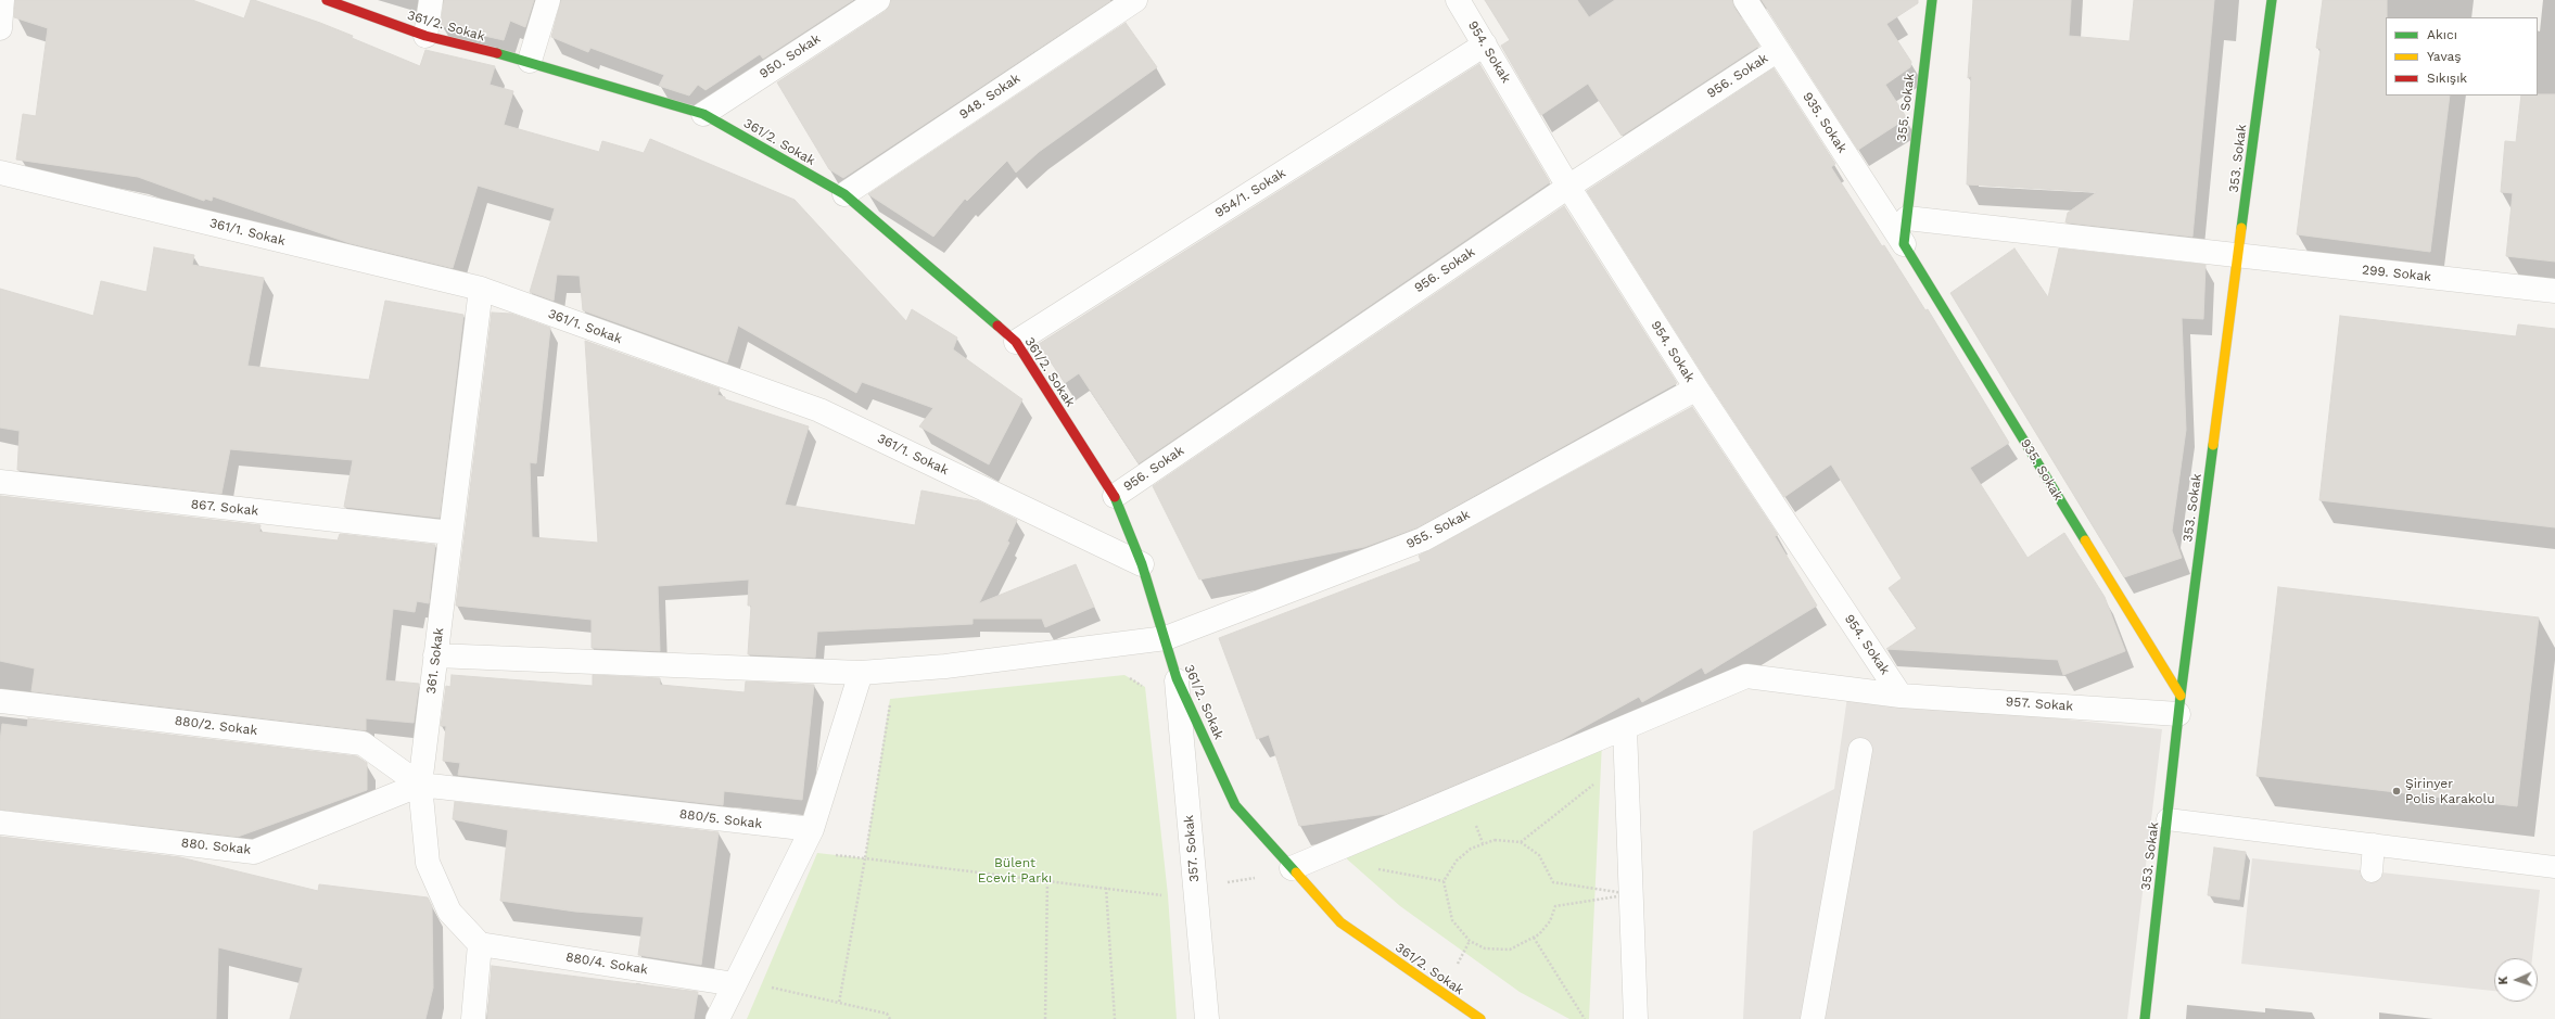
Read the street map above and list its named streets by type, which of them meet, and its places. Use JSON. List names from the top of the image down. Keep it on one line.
{"streets":{"street":["361/2. Sokak","954. Sokak","950. Sokak","956. Sokak","948. Sokak","355. Sokak","935. Sokak","353. Sokak","954/1. Sokak","361/1. Sokak","299. Sokak","867. Sokak","955. Sokak","361. Sokak","957. Sokak","880/2. Sokak","880/5. Sokak","880. Sokak","357. Sokak","880/4. Sokak"]},"crossings":[["361/2. Sokak","950. Sokak"],["361/2. Sokak","956. Sokak"],["361/2. Sokak","948. Sokak"],["361/2. Sokak","954/1. Sokak"],["361/2. Sokak","361/1. Sokak"],["361/2. Sokak","955. Sokak"],["361/2. Sokak","957. Sokak"],["361/2. Sokak","357. Sokak"],["954. Sokak","956. Sokak"],["954. Sokak","954/1. Sokak"],["954. Sokak","955. Sokak"],["954. Sokak","957. Sokak"],["956. Sokak","935. Sokak"],["355. Sokak","299. Sokak"],["935. Sokak","353. Sokak"],["935. Sokak","957. Sokak"],["353. Sokak","299. Sokak"],["353. Sokak","957. Sokak"],["361/1. Sokak","361. Sokak"],["867. Sokak","361. Sokak"],["955. Sokak","361. Sokak"],["361. Sokak","880/2. Sokak"],["361. Sokak","880/5. Sokak"],["361. Sokak","880. Sokak"],["361. Sokak","880/4. Sokak"],["880/2. Sokak","880/5. Sokak"],["880/2. Sokak","880. Sokak"],["880/5. Sokak","880. Sokak"]],"parks":["Bülent Ecevit Parkı"],"places":["Şirinyer Polis Karakolu"],"legend":["Akıcı","Yavaş","Sıkışık"],"north":"left"}
